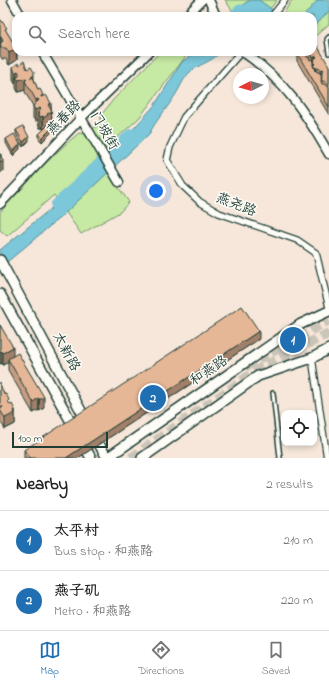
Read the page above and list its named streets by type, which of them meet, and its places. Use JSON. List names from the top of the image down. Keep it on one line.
{"streets":{"main road":["太新路","和燕路"],"street":["燕春路","门坡街","燕尧路"]},"crossings":[["燕春路","门坡街"],["太新路","和燕路"]],"scale_bar":"100 m","north":"left","page":{"search":"Search here","pins":["1","2"],"scale":"100 m","heading":["Nearby","2 results"],"list":[{"mark":"1","name":"太平村","note":"Bus stop · 和燕路","value":"210 m"},{"mark":"2","name":"燕子矶","note":"Metro · 和燕路","value":"220 m"}],"nav":["Map","Directions","Saved"]}}
